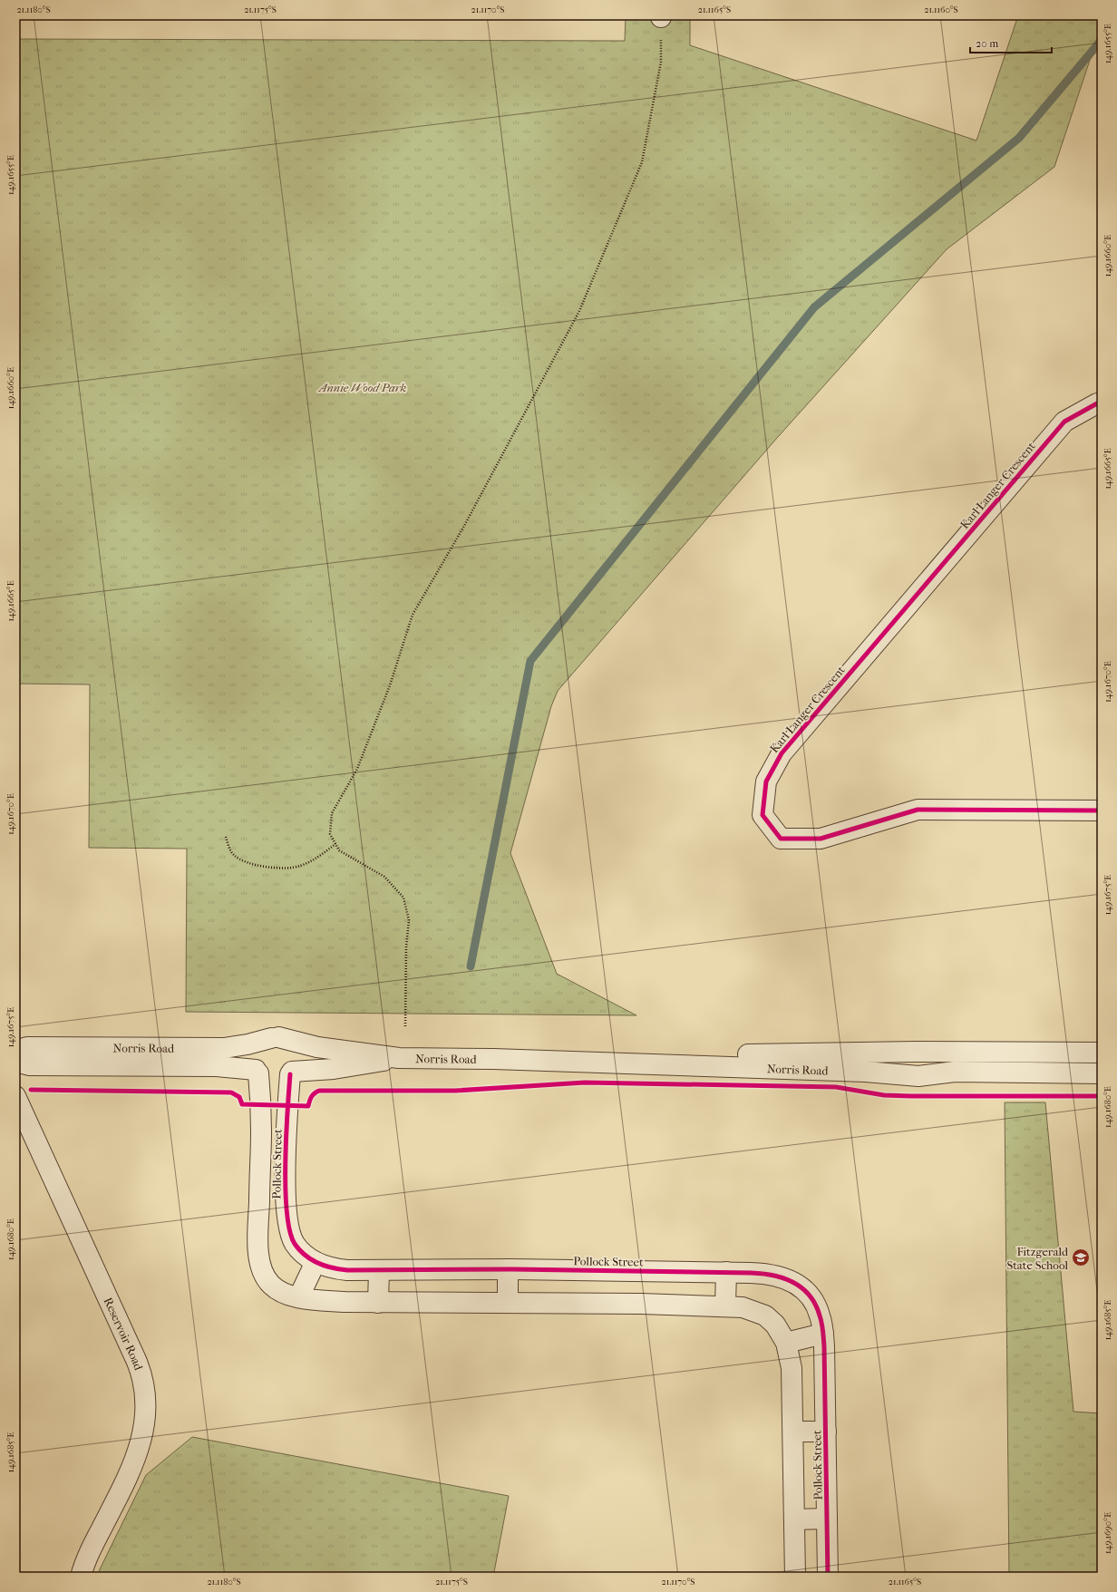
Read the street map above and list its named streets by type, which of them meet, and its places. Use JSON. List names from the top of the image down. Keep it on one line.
{"streets":{"street":["Karl Langer Crescent","Norris Road","Pollock Street","Reservoir Road"]},"crossings":[["Norris Road","Pollock Street"]],"parks":["Annie Wood Park"],"places":{"school or university":["Fitzgerald State School"]},"scale_bar":"20 m","coordinates":["21.1180°S","21.1175°S","21.1170°S","21.1165°S","21.1160°S","149.1655°E","149.1660°E","149.1665°E","149.1670°E","149.1675°E","149.1680°E","149.1685°E","149.1690°E"]}
